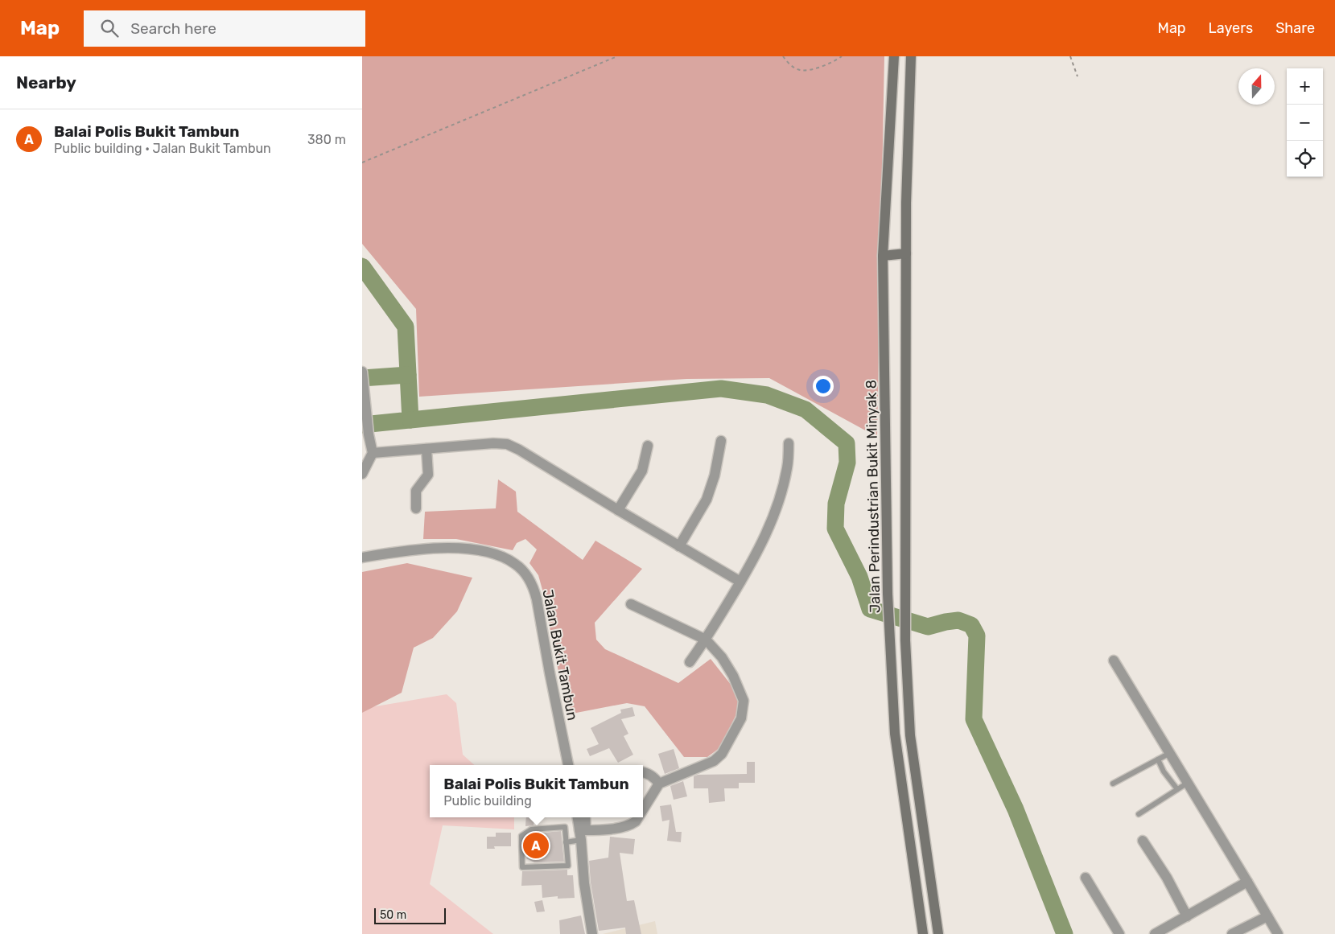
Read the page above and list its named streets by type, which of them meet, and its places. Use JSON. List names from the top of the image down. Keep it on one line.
{"streets":{"street":["Jalan Perindustrian Bukit Minyak 8","Jalan Bukit Tambun"]},"scale_bar":"50 m","north":"top","page":{"header":"Map","search":"Search here","nav":["Map","Layers","Share"],"heading":"Nearby","map_buttons":["+","−"],"list":[{"mark":"A","name":"Balai Polis Bukit Tambun","note":"Public building · Jalan Bukit Tambun","value":"380 m"}],"popup":["Balai Polis Bukit Tambun","Public building"],"pins":"A","scale":"50 m"}}
